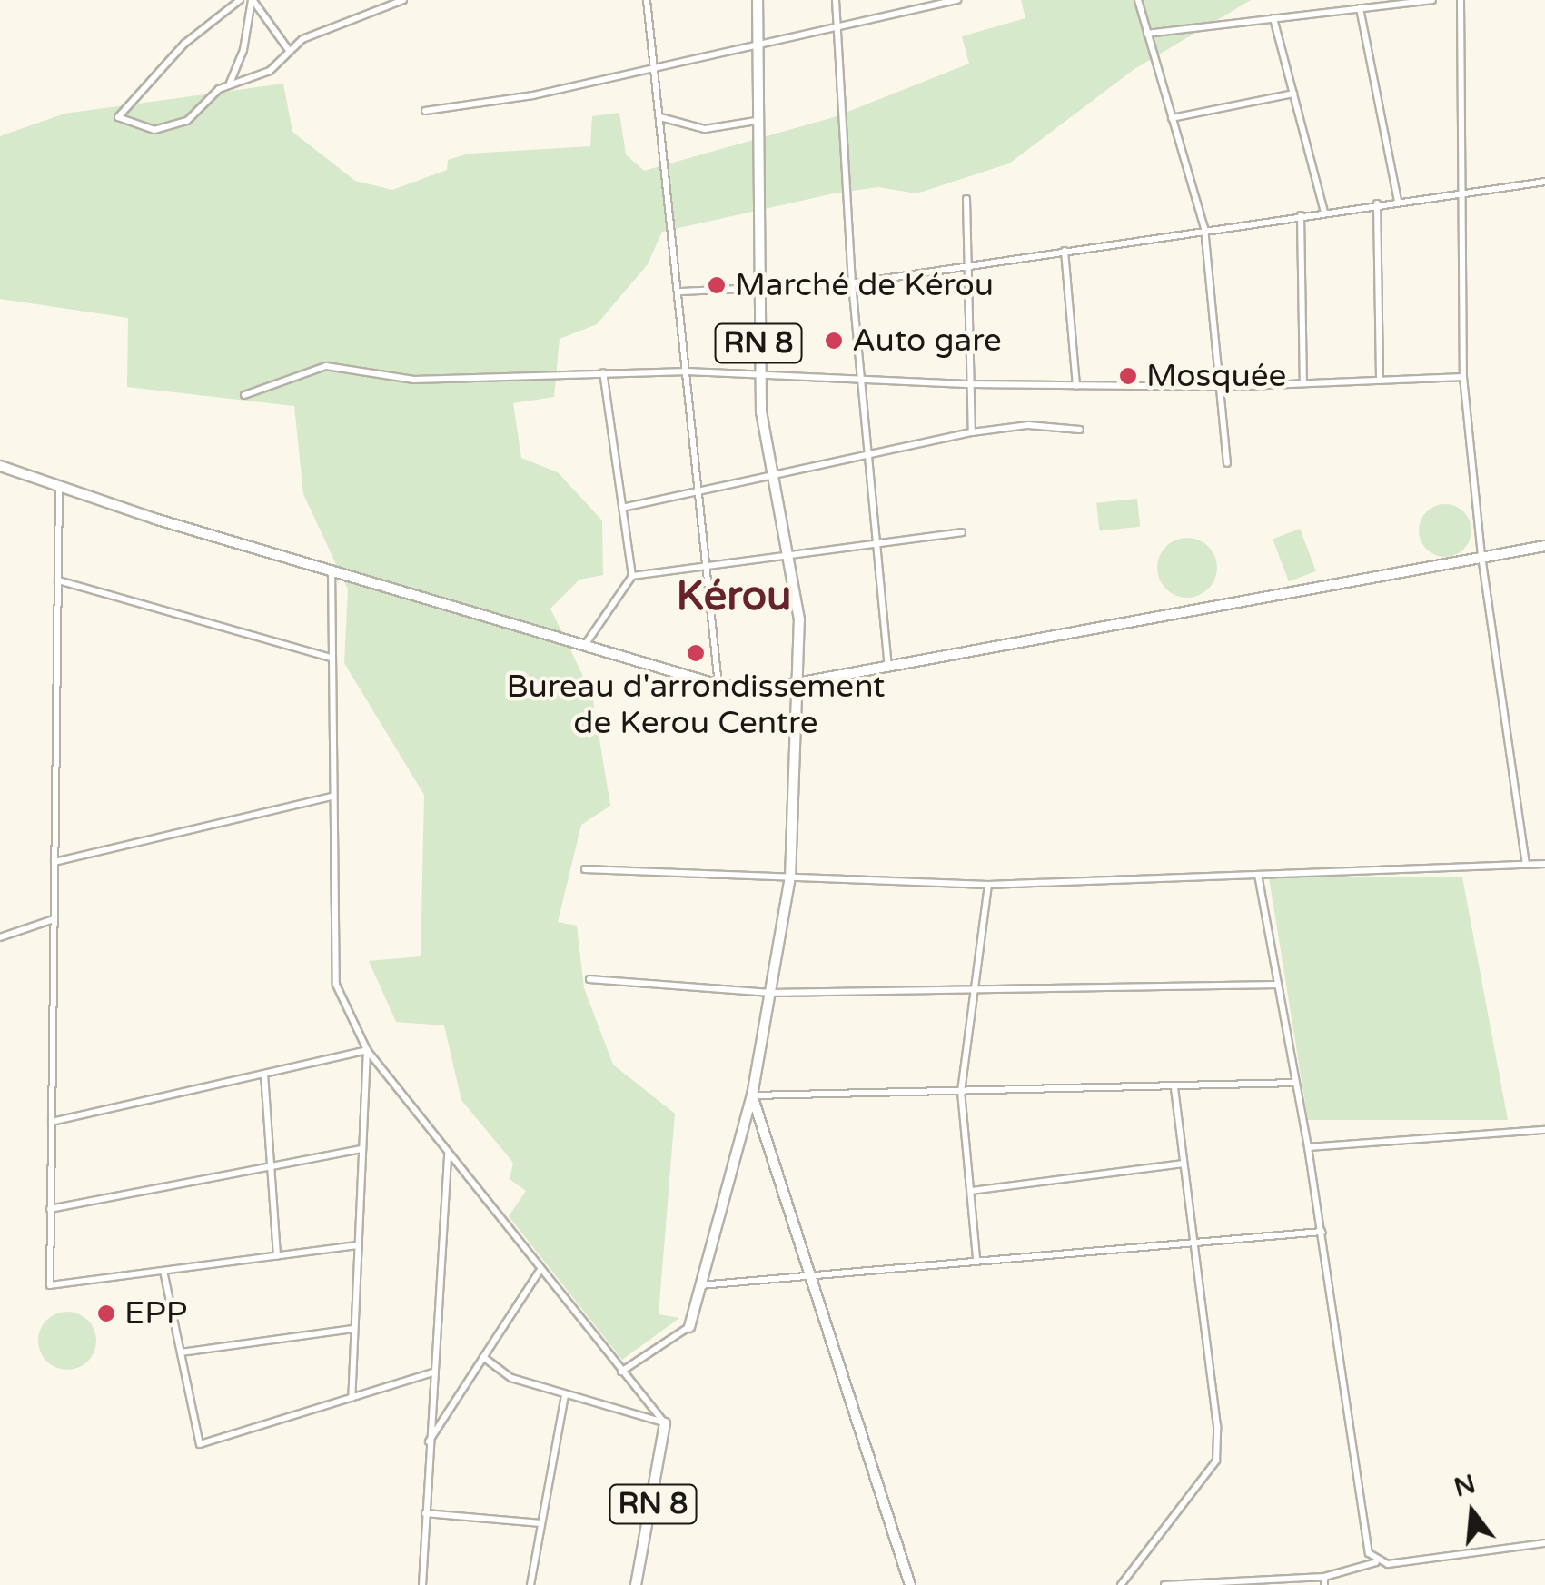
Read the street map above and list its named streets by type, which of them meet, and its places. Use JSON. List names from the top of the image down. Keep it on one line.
{"streets":{"main road":["RN 8"]},"districts":["Kérou"],"places":["Marché de Kérou","Auto gare","Mosquée","Bureau d'arrondissement de Kerou Centre","EPP"],"north":"top"}
